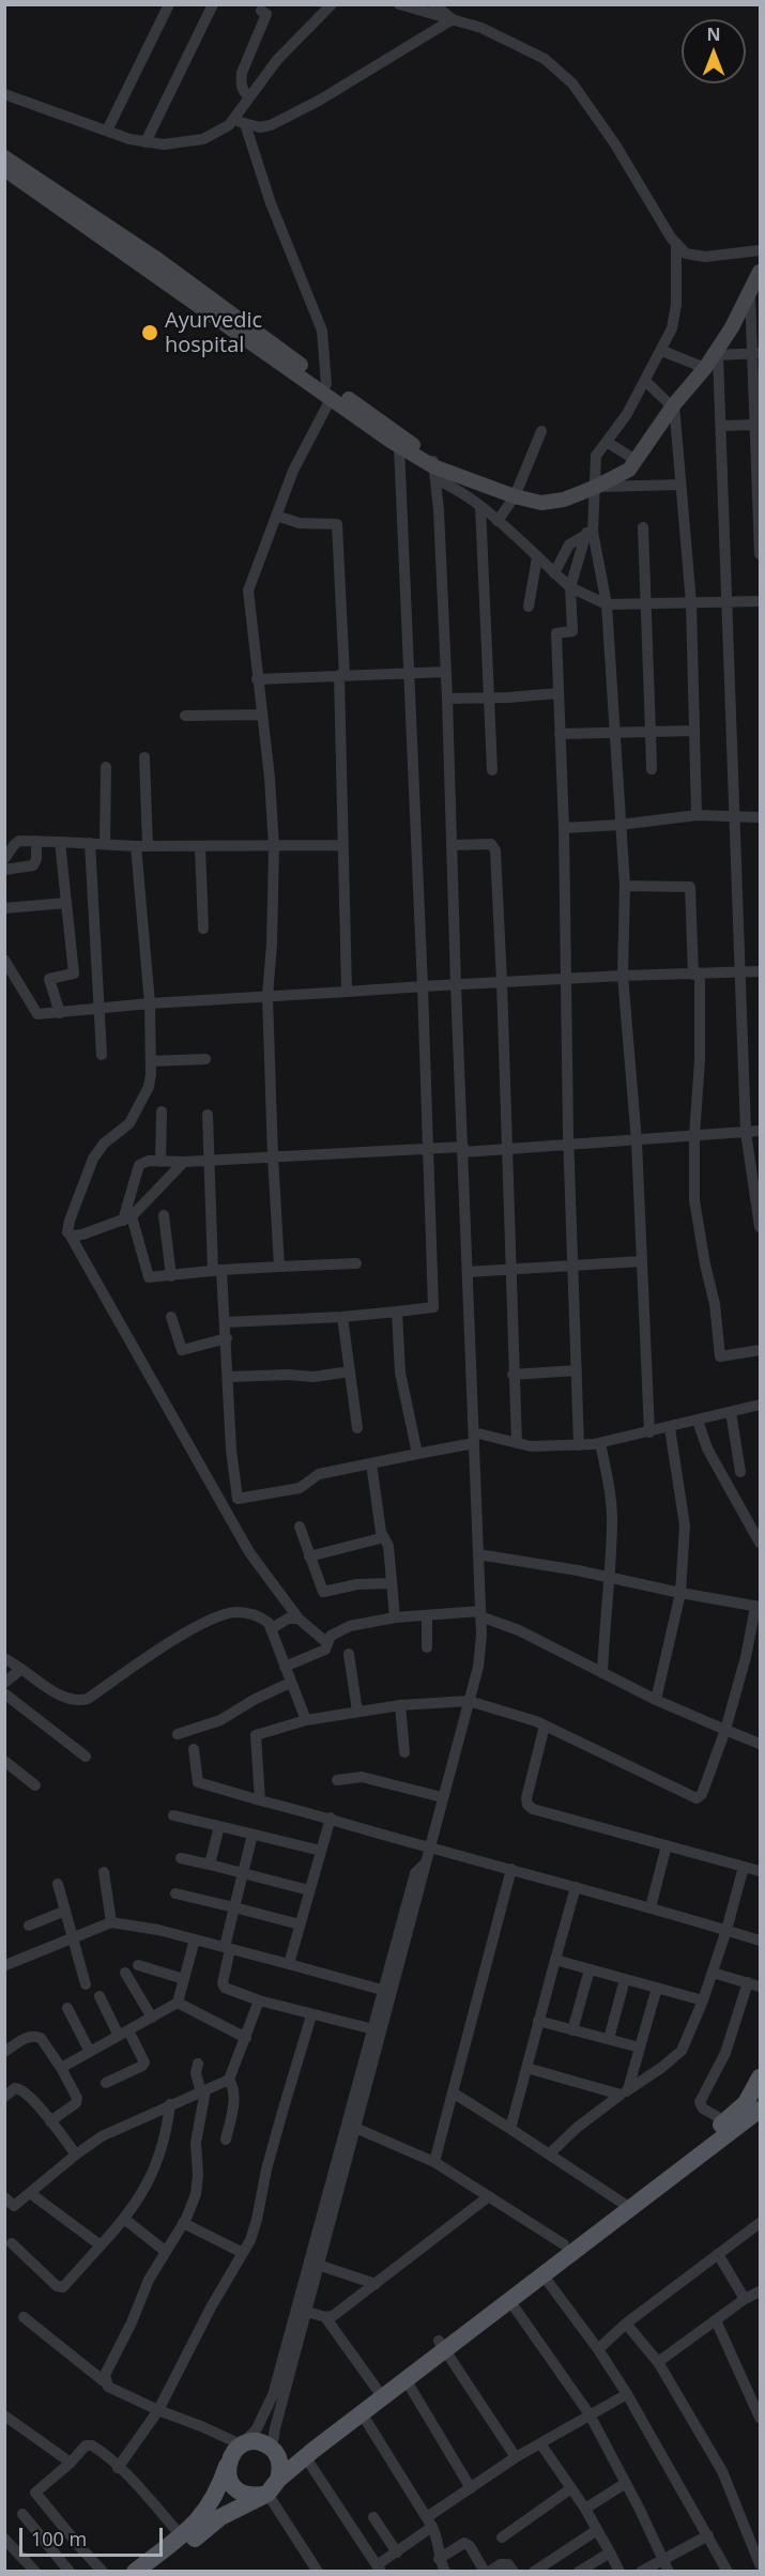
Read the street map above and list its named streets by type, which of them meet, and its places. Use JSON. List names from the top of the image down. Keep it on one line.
{"places":["Ayurvedic hospital"],"scale_bar":"100 m","north":"top"}
